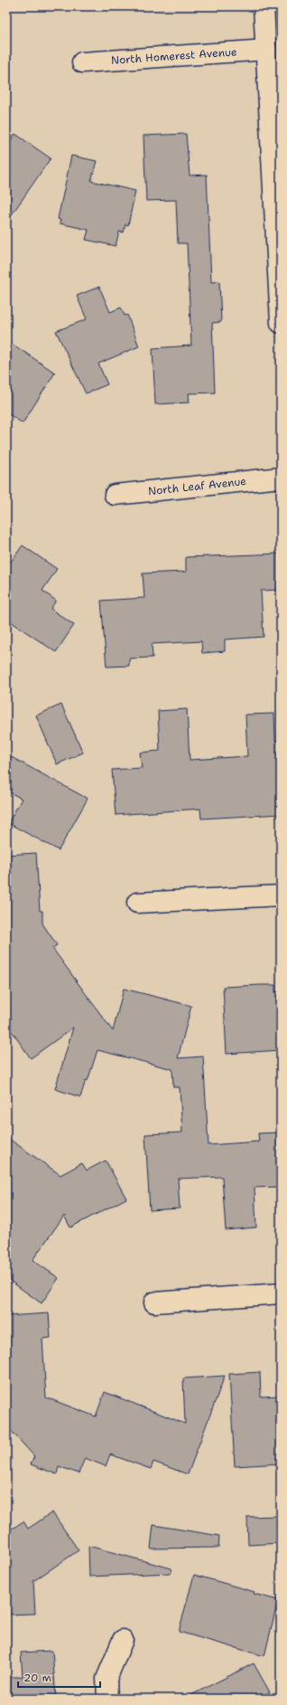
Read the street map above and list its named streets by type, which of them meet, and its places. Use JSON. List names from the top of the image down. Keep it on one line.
{"streets":{"street":["North Homerest Avenue","North Leaf Avenue"]},"scale_bar":"20 m"}
